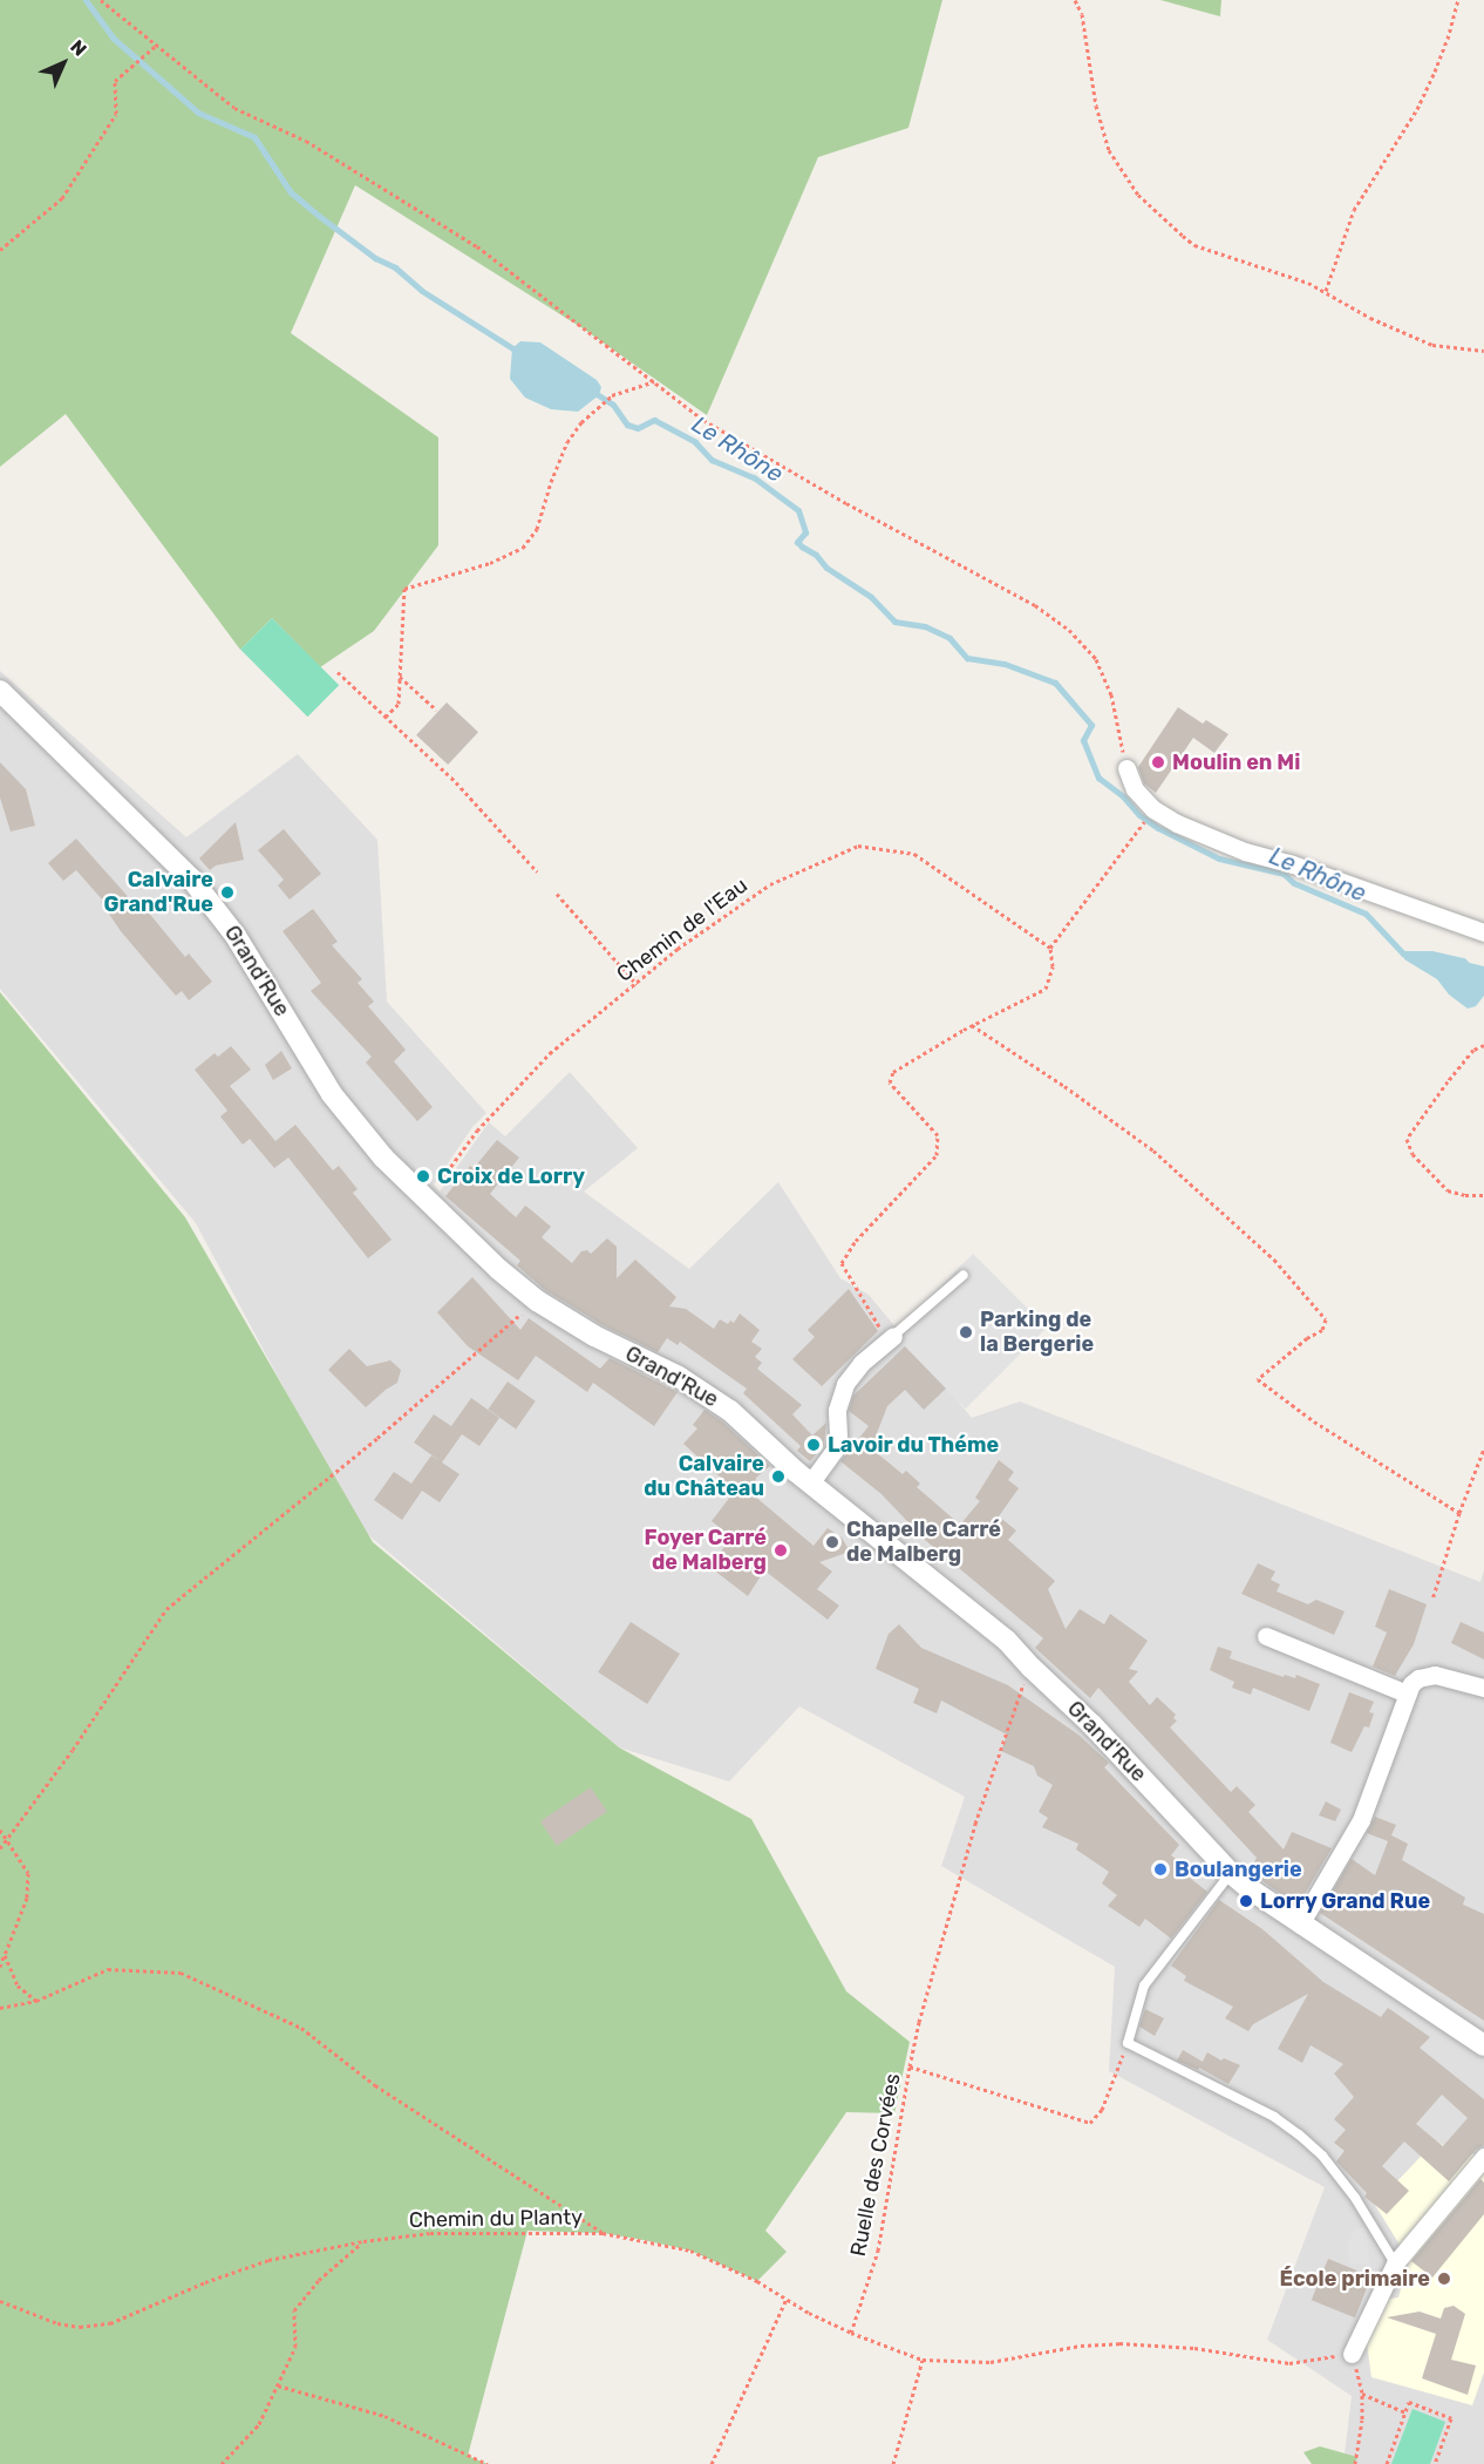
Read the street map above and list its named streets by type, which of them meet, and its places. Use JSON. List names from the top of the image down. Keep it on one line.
{"streets":{"street":["Grand'Rue"],"path":["Chemin de l'Eau","Ruelle des Corvées","Chemin du Planty"]},"crossings":[["Chemin de l'Eau","Grand'Rue"],["Ruelle des Corvées","Chemin du Planty"]],"water":["Le Rhône"],"places":["Moulin en Mi","Calvaire Grand'Rue","Croix de Lorry","Parking de la Bergerie","Lavoir du Théme","Calvaire du Château","Chapelle Carré de Malberg","Foyer Carré de Malberg","Boulangerie","Lorry Grand Rue","École primaire"],"north":"top right"}
